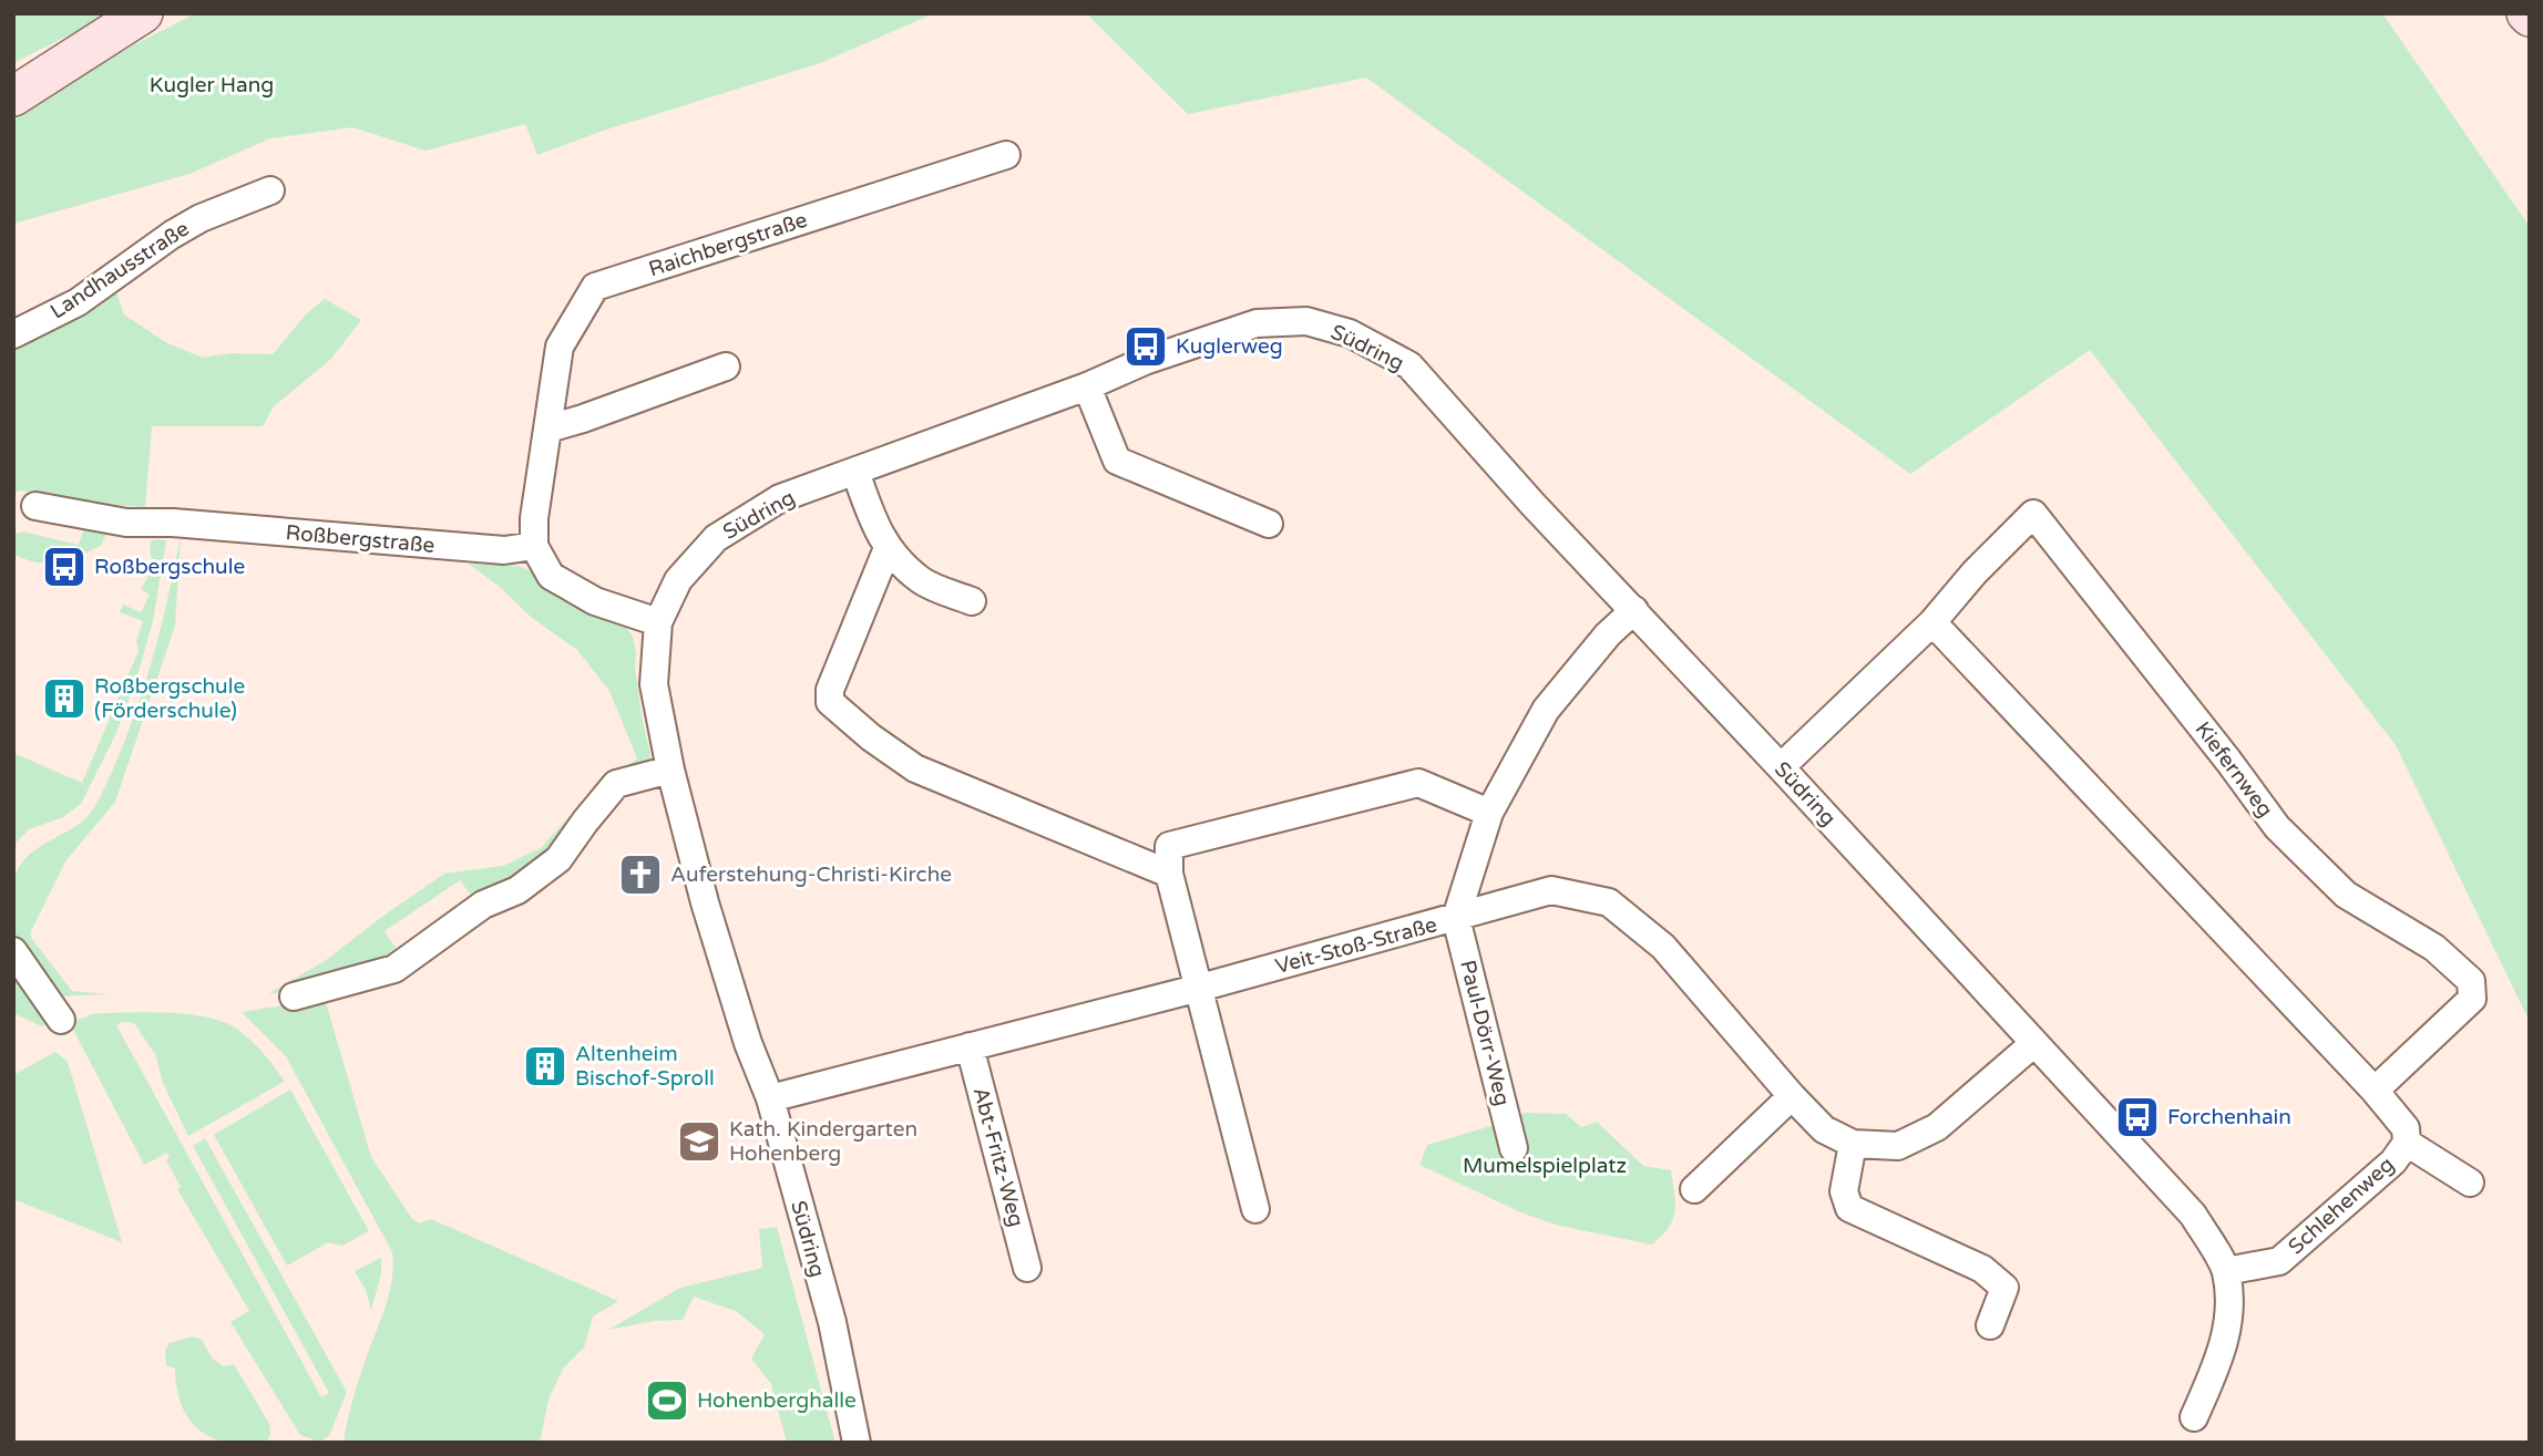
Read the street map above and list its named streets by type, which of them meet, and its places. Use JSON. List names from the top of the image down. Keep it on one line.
{"streets":{"street":["Raichbergstraße","Landhausstraße","Südring","Roßbergstraße","Kiefernweg","Veit-Stoß-Straße","Paul-Dörr-Weg","Abt-Fritz-Weg","Schlehenweg"]},"crossings":[["Raichbergstraße","Roßbergstraße"],["Südring","Veit-Stoß-Straße"],["Südring","Schlehenweg"],["Veit-Stoß-Straße","Paul-Dörr-Weg"],["Veit-Stoß-Straße","Abt-Fritz-Weg"]],"parks":["Kugler Hang","Mumelspielplatz"],"places":{"bus stop":["Kuglerweg","Roßbergschule","Forchenhain"],"building":["Roßbergschule (Förderschule)","Altenheim Bischof-Sproll"],"church":["Auferstehung-Christi-Kirche"],"school or university":["Kath. Kindergarten Hohenberg"],"sports":["Hohenberghalle"]}}
